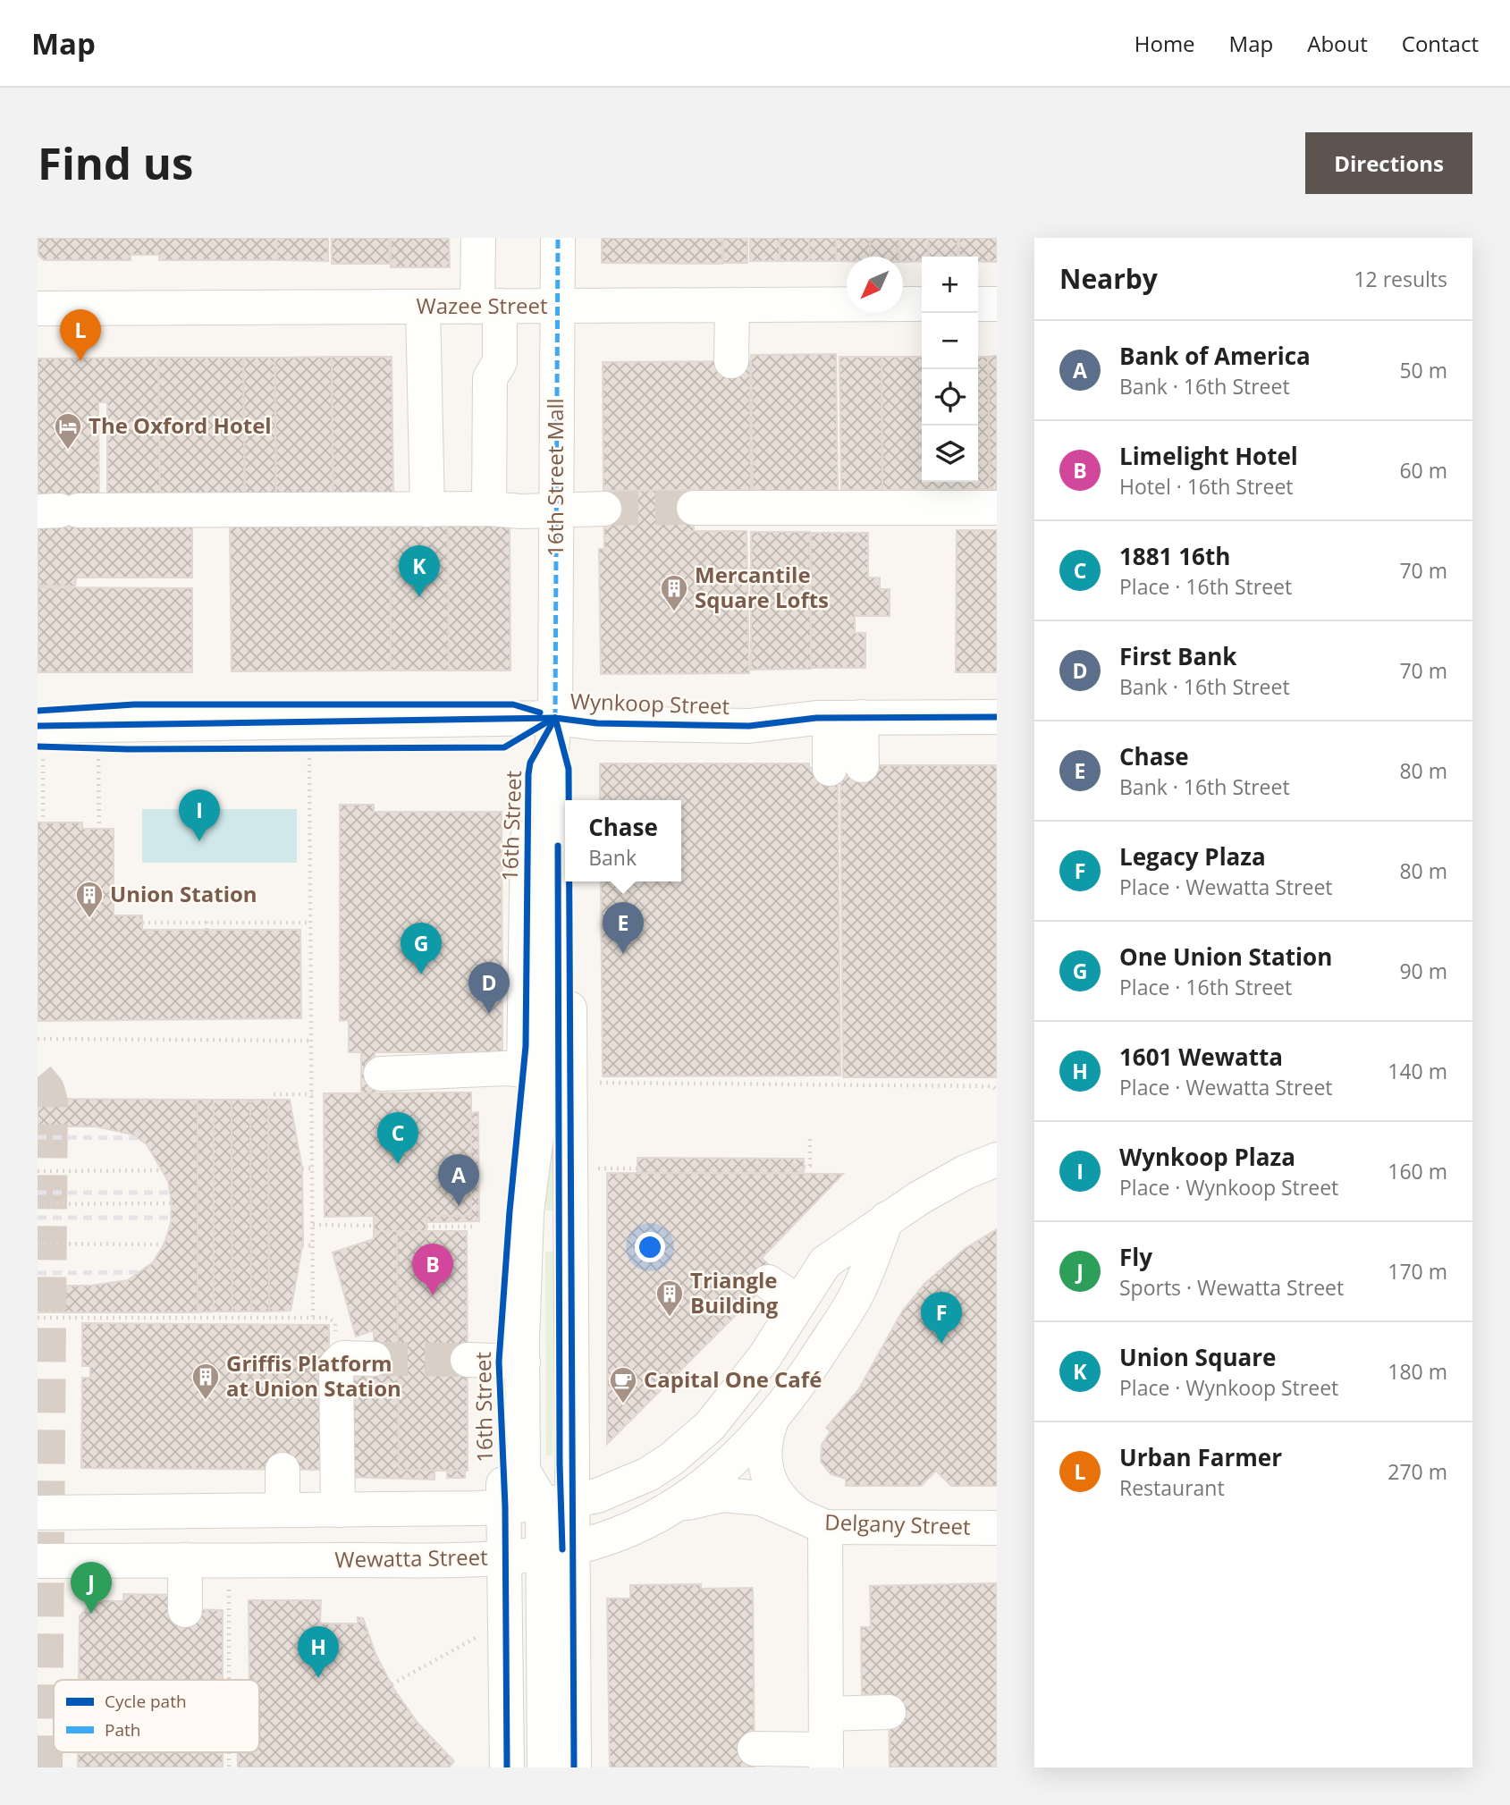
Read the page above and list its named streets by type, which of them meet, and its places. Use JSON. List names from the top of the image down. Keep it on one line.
{"streets":{"street":["Wazee Street","16th Street Mall","Wynkoop Street","16th Street","Delgany Street","Wewatta Street"]},"crossings":[["Wazee Street","16th Street Mall"],["16th Street Mall","Wynkoop Street"],["16th Street Mall","16th Street"],["Wynkoop Street","16th Street"],["16th Street","Wewatta Street"],["Delgany Street","Wewatta Street"]],"places":{"hotel":["The Oxford Hotel"],"building":["Mercantile Square Lofts","Union Station","Triangle Building","Griffis Platform at Union Station"],"cafe":["Capital One Café"]},"legend":["Cycle path","Path"],"north":"bottom left","page":{"header":"Map","nav":["Home","Map","About","Contact"],"buttons":"Directions","title":"Find us","heading":["Nearby","12 results"],"map_buttons":["+","−"],"pins":["L","K","I","E","G","D","C","A","B","F","J","H"],"list":[{"mark":"A","name":"Bank of America","note":"Bank · 16th Street","value":"50 m"},{"mark":"B","name":"Limelight Hotel","note":"Hotel · 16th Street","value":"60 m"},{"mark":"C","name":"1881 16th","note":"Place · 16th Street","value":"70 m"},{"mark":"D","name":"First Bank","note":"Bank · 16th Street","value":"70 m"},{"mark":"E","name":"Chase","note":"Bank · 16th Street","value":"80 m"},{"mark":"F","name":"Legacy Plaza","note":"Place · Wewatta Street","value":"80 m"},{"mark":"G","name":"One Union Station","note":"Place · 16th Street","value":"90 m"},{"mark":"H","name":"1601 Wewatta","note":"Place · Wewatta Street","value":"140 m"},{"mark":"I","name":"Wynkoop Plaza","note":"Place · Wynkoop Street","value":"160 m"},{"mark":"J","name":"Fly","note":"Sports · Wewatta Street","value":"170 m"},{"mark":"K","name":"Union Square","note":"Place · Wynkoop Street","value":"180 m"},{"mark":"L","name":"Urban Farmer","note":"Restaurant","value":"270 m"}],"popup":["Chase","Bank"]}}
